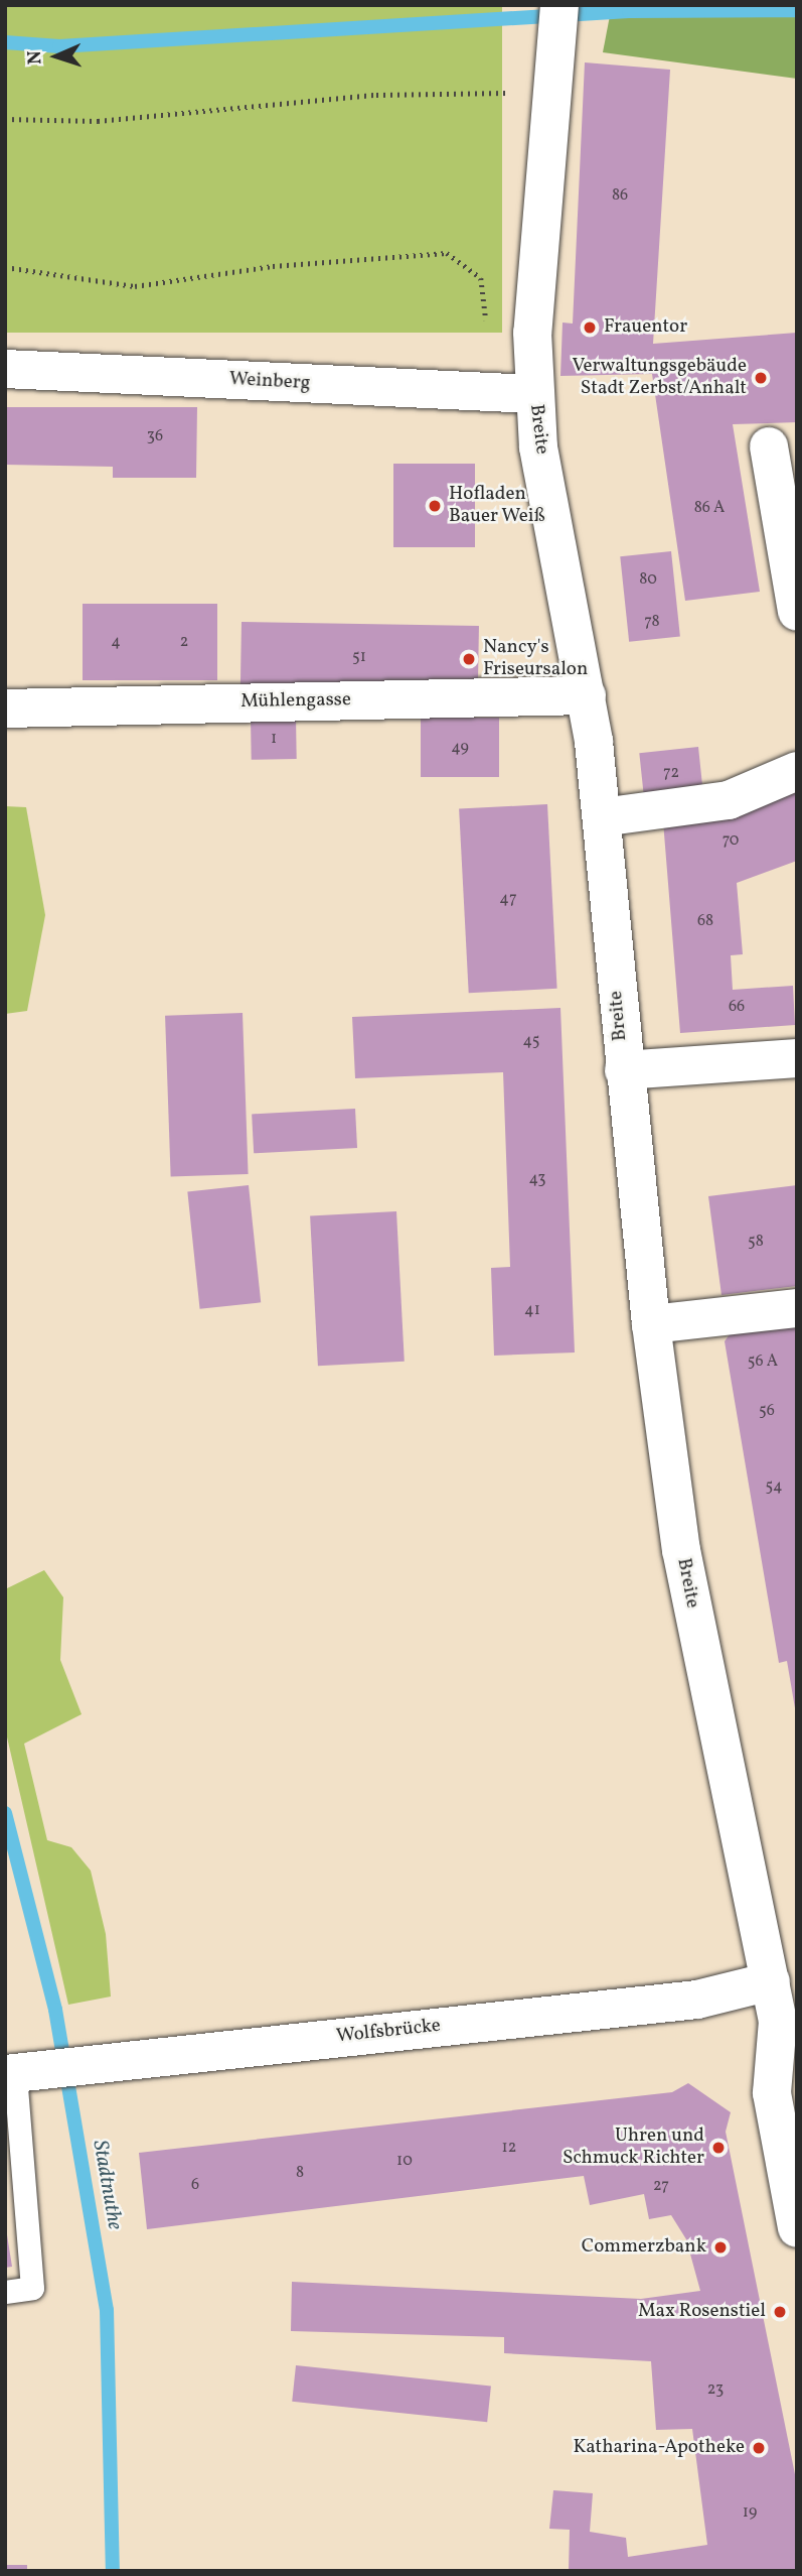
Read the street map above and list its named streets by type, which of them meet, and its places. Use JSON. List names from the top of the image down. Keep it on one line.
{"streets":{"street":["Weinberg","Breite","Mühlengasse","Wolfsbrücke"]},"crossings":[["Weinberg","Breite"],["Breite","Mühlengasse"],["Breite","Wolfsbrücke"]],"water":["Stadtnuthe"],"places":["Frauentor","Verwaltungsgebäude Stadt Zerbst/Anhalt","Hofladen Bauer Weiß","Nancy's Friseursalon","Uhren und Schmuck Richter","Commerzbank","Max Rosenstiel","Katharina-Apotheke"],"house_numbers":["86","36","86 A","80","78","4","2","51","1","49","72","70","47","68","66","45","43","58","41","56 A","56","54","12","10","8","6","27","23","19"],"north":"left"}
